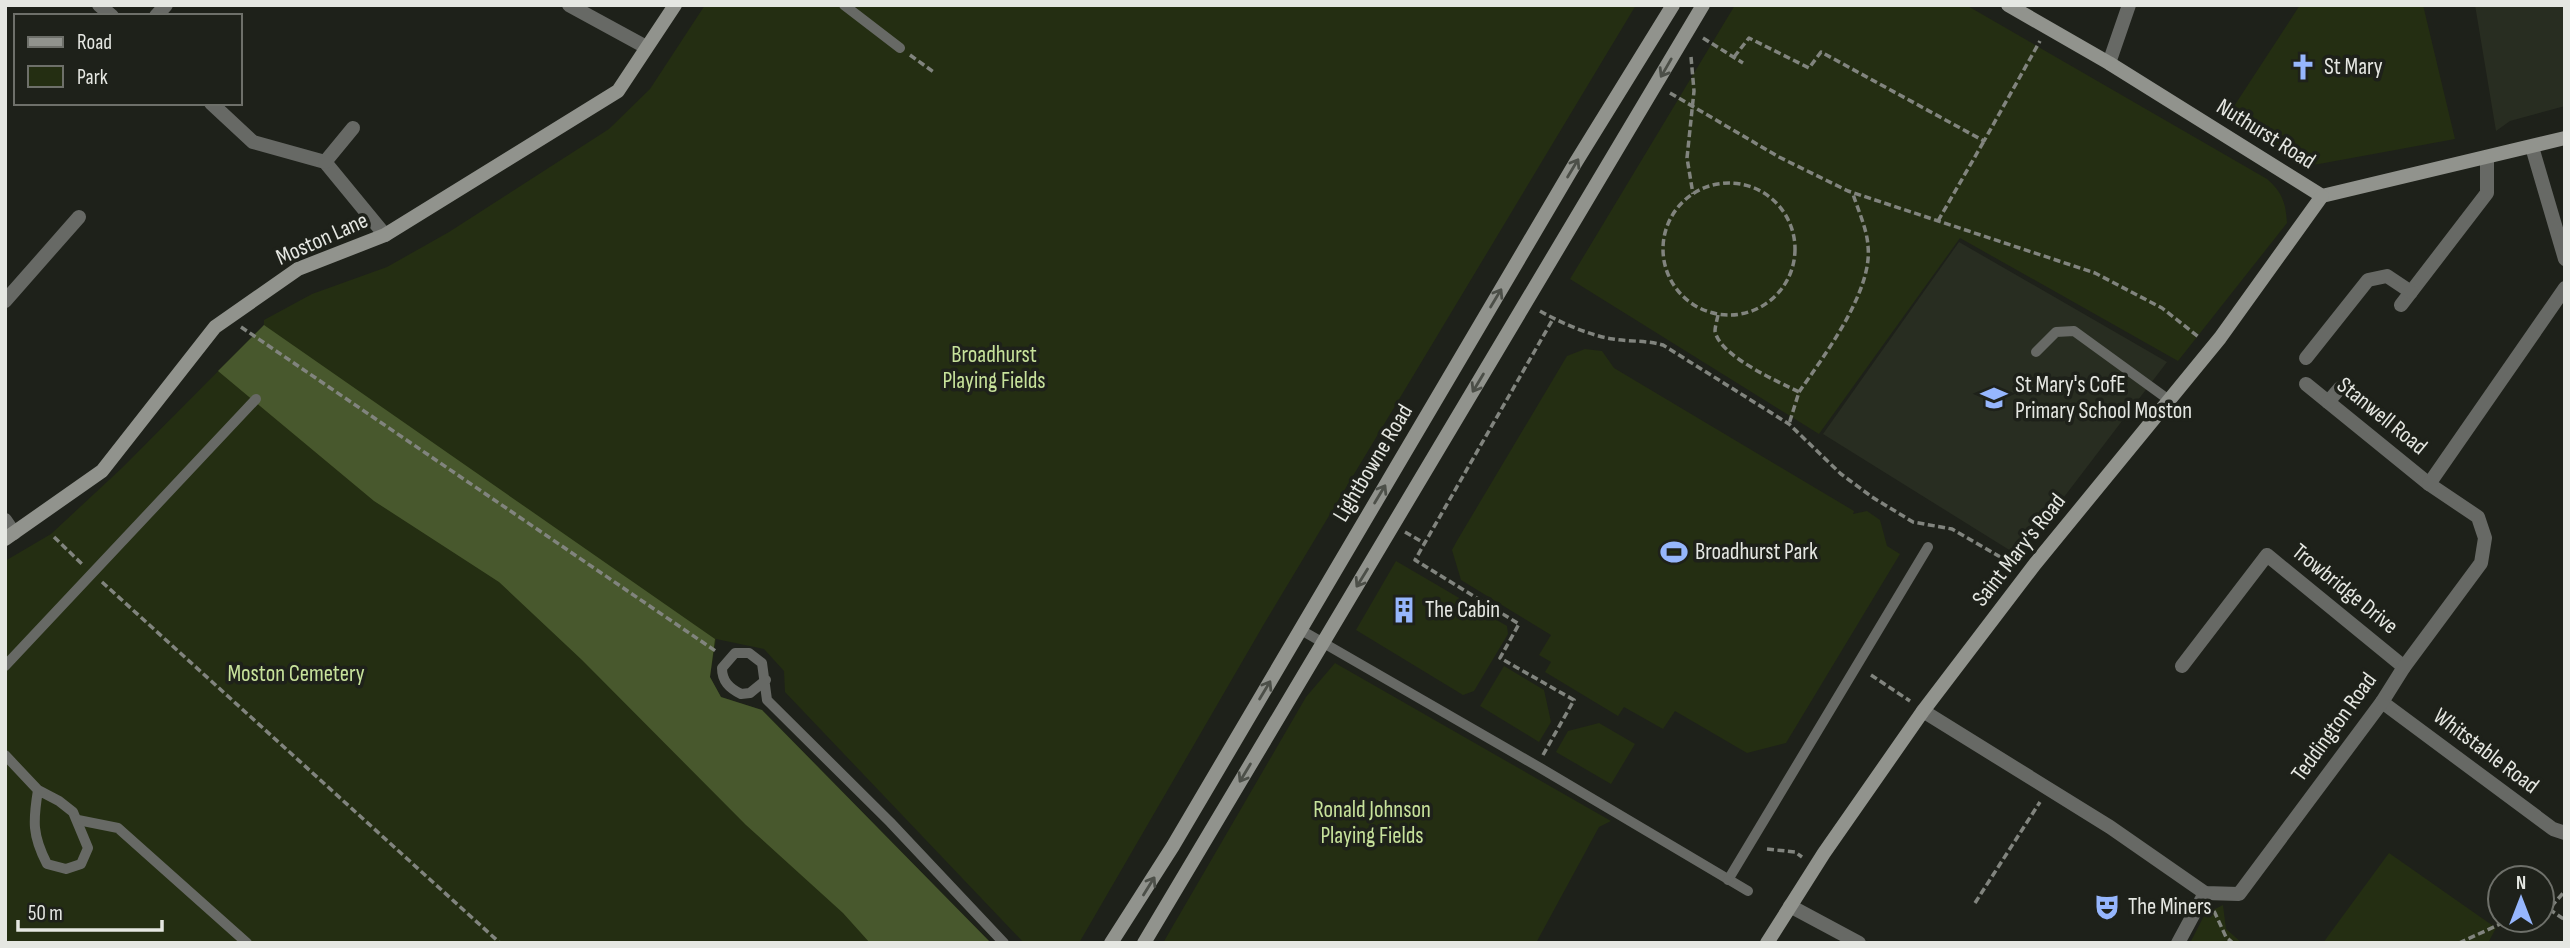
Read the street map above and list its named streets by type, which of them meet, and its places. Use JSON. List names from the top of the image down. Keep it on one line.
{"streets":{"street":["Nuthurst Road","Moston Lane","Stanwell Road","Lightbowne Road","Saint Mary's Road","Trowbridge Drive","Teddington Road","Whitstable Road"]},"crossings":[["Nuthurst Road","Saint Mary's Road"],["Stanwell Road","Teddington Road"],["Trowbridge Drive","Teddington Road"],["Teddington Road","Whitstable Road"]],"parks":["Broadhurst Playing Fields","Moston Cemetery","Ronald Johnson Playing Fields"],"places":{"church":["St Mary"],"school or university":["St Mary's CofE Primary School Moston"],"sports":["Broadhurst Park"],"building":["The Cabin"],"theatre":["The Miners"]},"legend":["Road","Park"],"scale_bar":"50 m","north":"top"}
